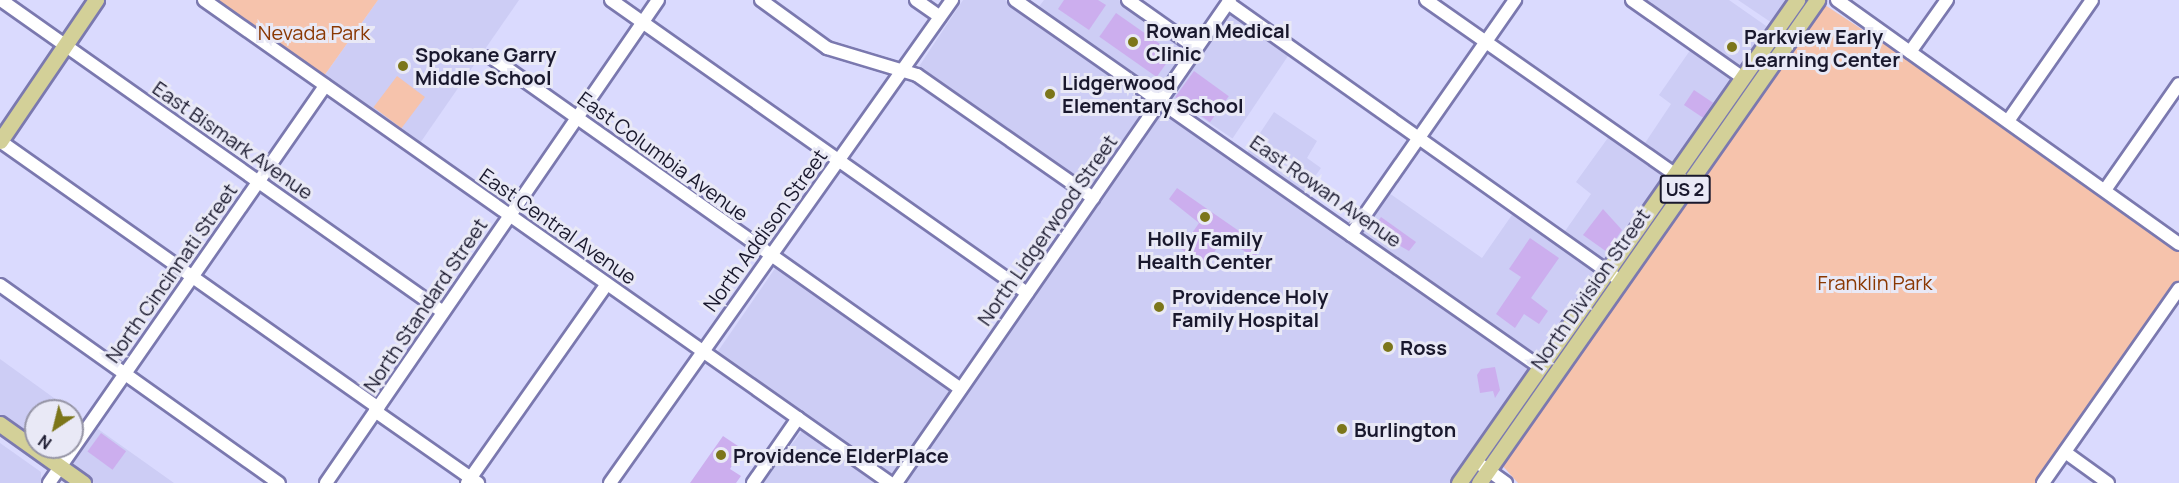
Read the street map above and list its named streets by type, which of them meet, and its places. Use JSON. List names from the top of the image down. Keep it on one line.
{"streets":{"main road":["US 2","East Rowan Avenue","North Division Street"],"street":["East Bismark Avenue","East Columbia Avenue","East Central Avenue","North Addison Street","North Lidgerwood Street","North Cincinnati Street","North Standard Street"]},"crossings":[["East Bismark Avenue","North Cincinnati Street"],["East Bismark Avenue","North Standard Street"],["East Columbia Avenue","North Addison Street"],["East Columbia Avenue","North Lidgerwood Street"],["East Columbia Avenue","North Standard Street"],["East Rowan Avenue","North Lidgerwood Street"],["East Rowan Avenue","North Division Street"],["East Central Avenue","North Addison Street"],["East Central Avenue","North Cincinnati Street"],["East Central Avenue","North Standard Street"]],"parks":["Nevada Park","Franklin Park"],"places":["Rowan Medical Clinic","Parkview Early Learning Center","Spokane Garry Middle School","Lidgerwood Elementary School","Holly Family Health Center","Providence Holy Family Hospital","Ross","Burlington","Providence ElderPlace"],"north":"bottom left"}
